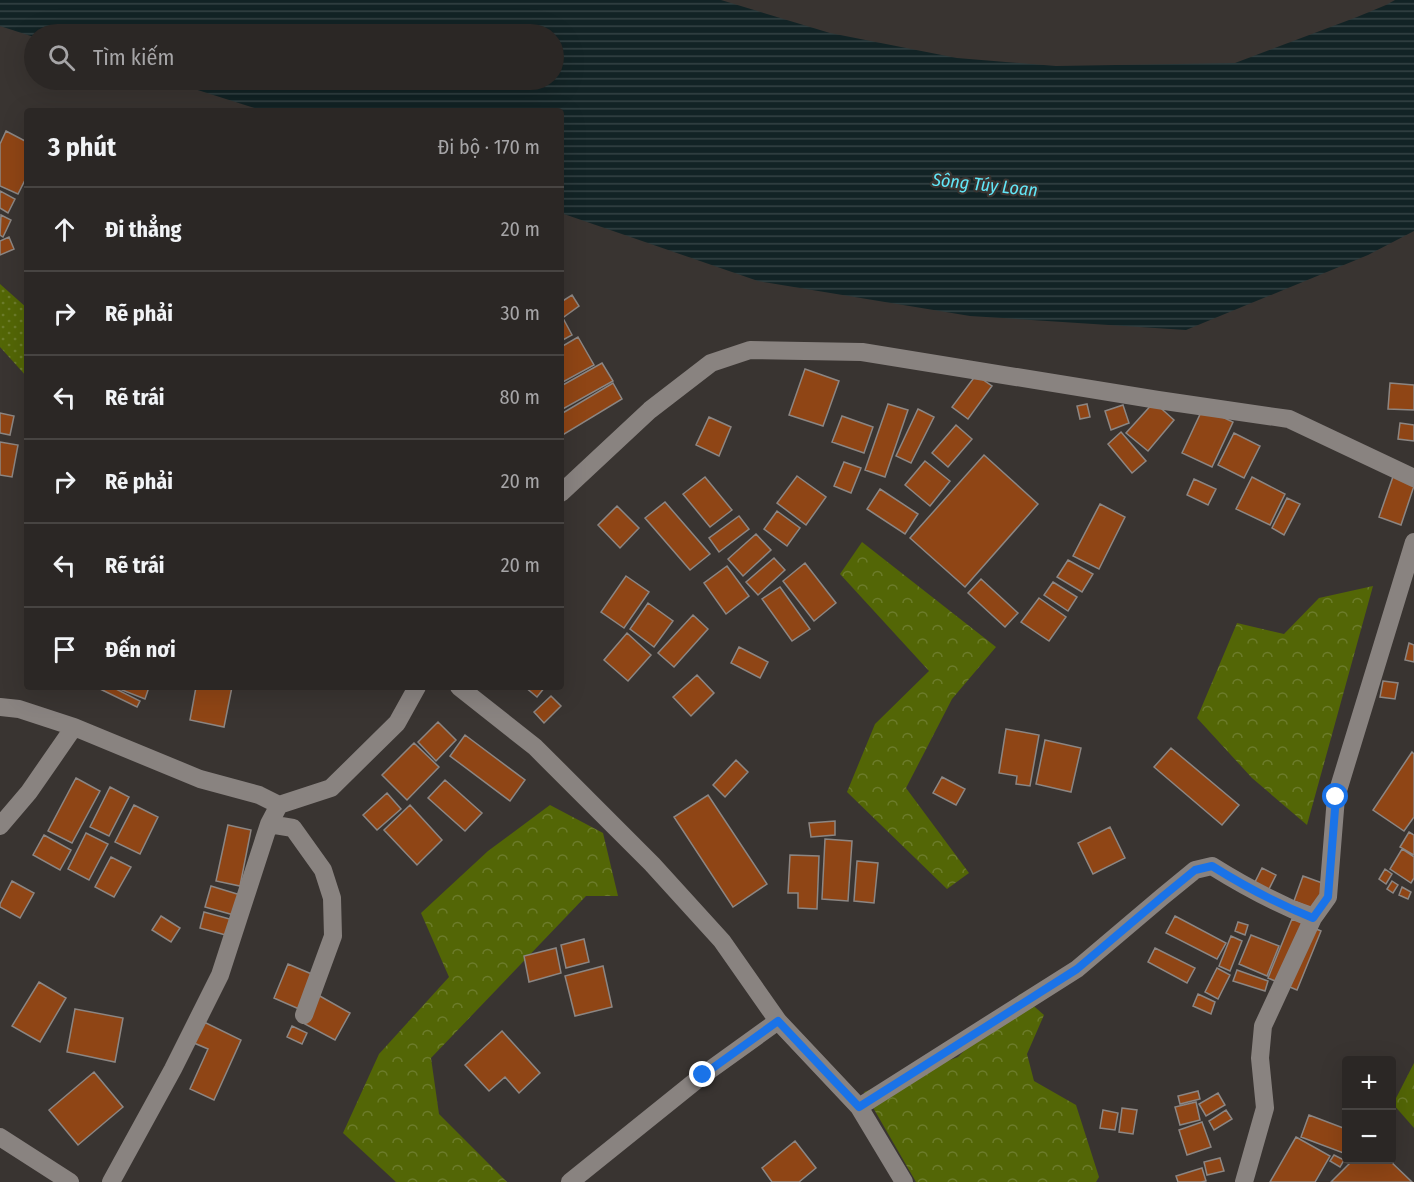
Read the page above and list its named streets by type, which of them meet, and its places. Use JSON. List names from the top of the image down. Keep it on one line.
{"water":["Sông Túy Loan"],"page":{"search":"Tìm kiếm","heading":["3 phút","Đi bộ · 170 m"],"list":[["Đi thẳng","20 m"],["Rẽ phải","30 m"],["Rẽ trái","80 m"],["Rẽ phải","20 m"],["Rẽ trái","20 m"],"Đến nơi"],"map_buttons":["+","−"]}}
